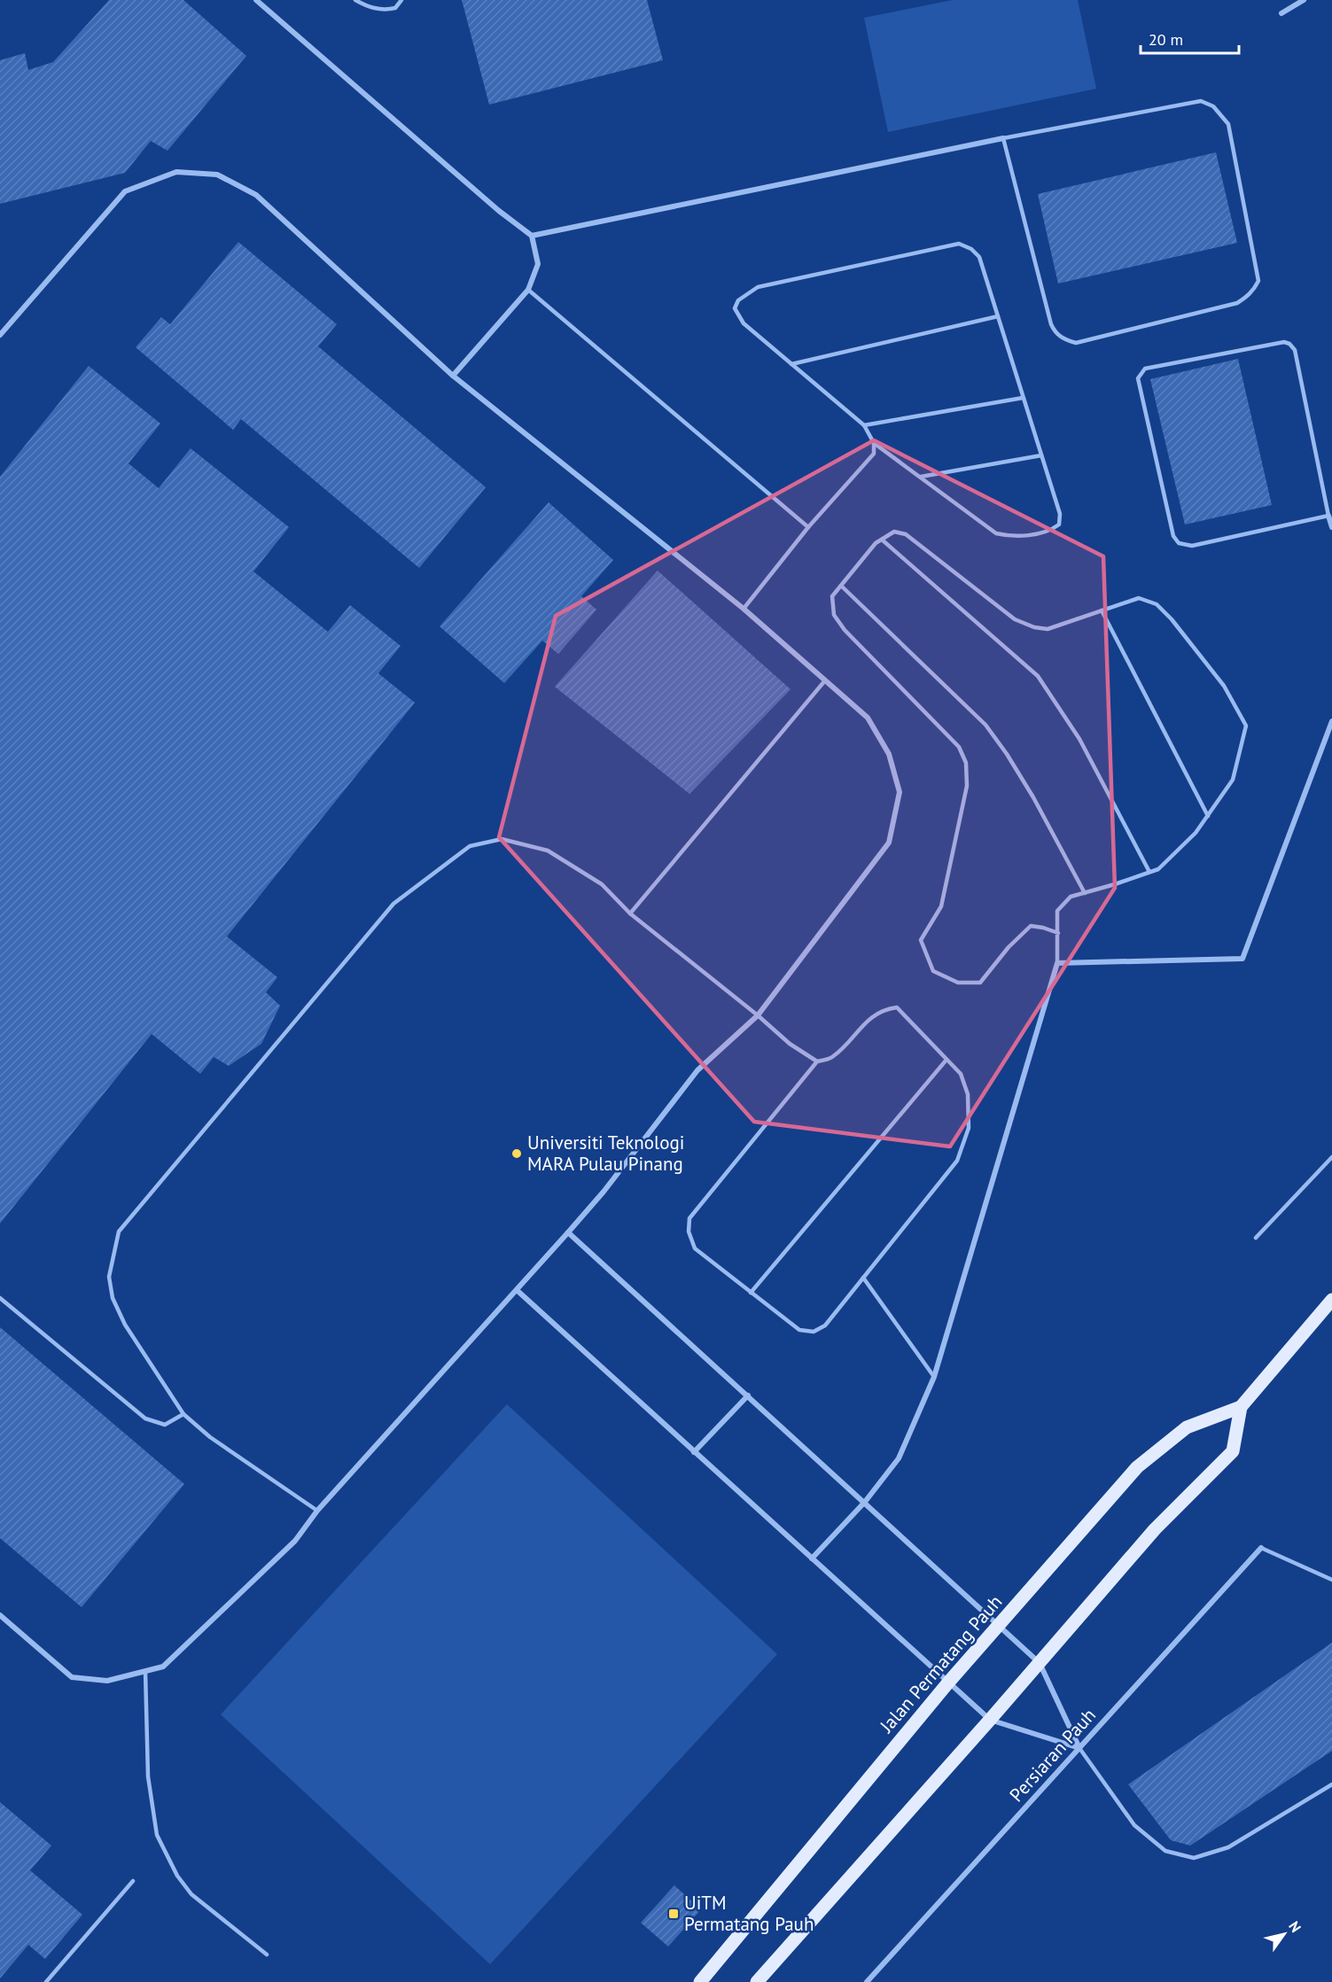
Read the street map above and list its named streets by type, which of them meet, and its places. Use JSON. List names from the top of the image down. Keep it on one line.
{"streets":{"main road":["Jalan Permatang Pauh"],"street":["Persiaran Pauh"]},"places":{"other":["Universiti Teknologi MARA Pulau Pinang"],"transit":["UiTM Permatang Pauh"]},"scale_bar":"20 m","north":"top right"}
